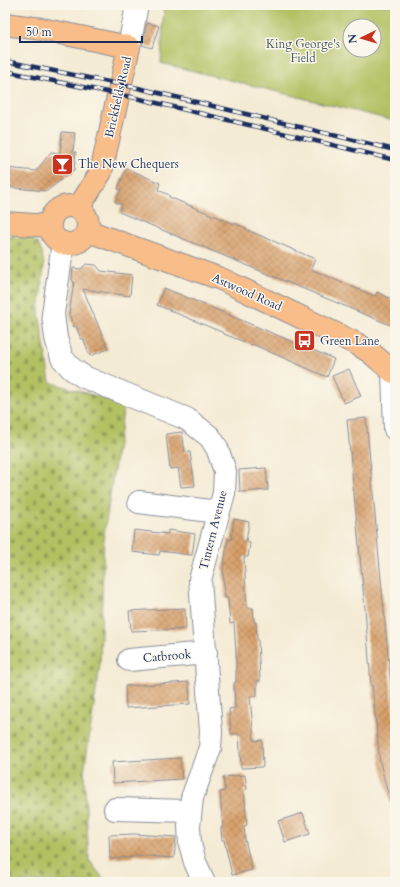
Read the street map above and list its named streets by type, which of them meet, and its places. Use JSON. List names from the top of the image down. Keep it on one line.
{"streets":{"main road":["Brickfields Road","Astwood Road"],"street":["Tintern Avenue","Catbrook"]},"crossings":[["Brickfields Road","Astwood Road"],["Brickfields Road","Tintern Avenue"],["Astwood Road","Tintern Avenue"],["Tintern Avenue","Catbrook"]],"parks":["King George's Field"],"places":{"bar":["The New Chequers"],"bus stop":["Green Lane"]},"scale_bar":"50 m","north":"left"}
